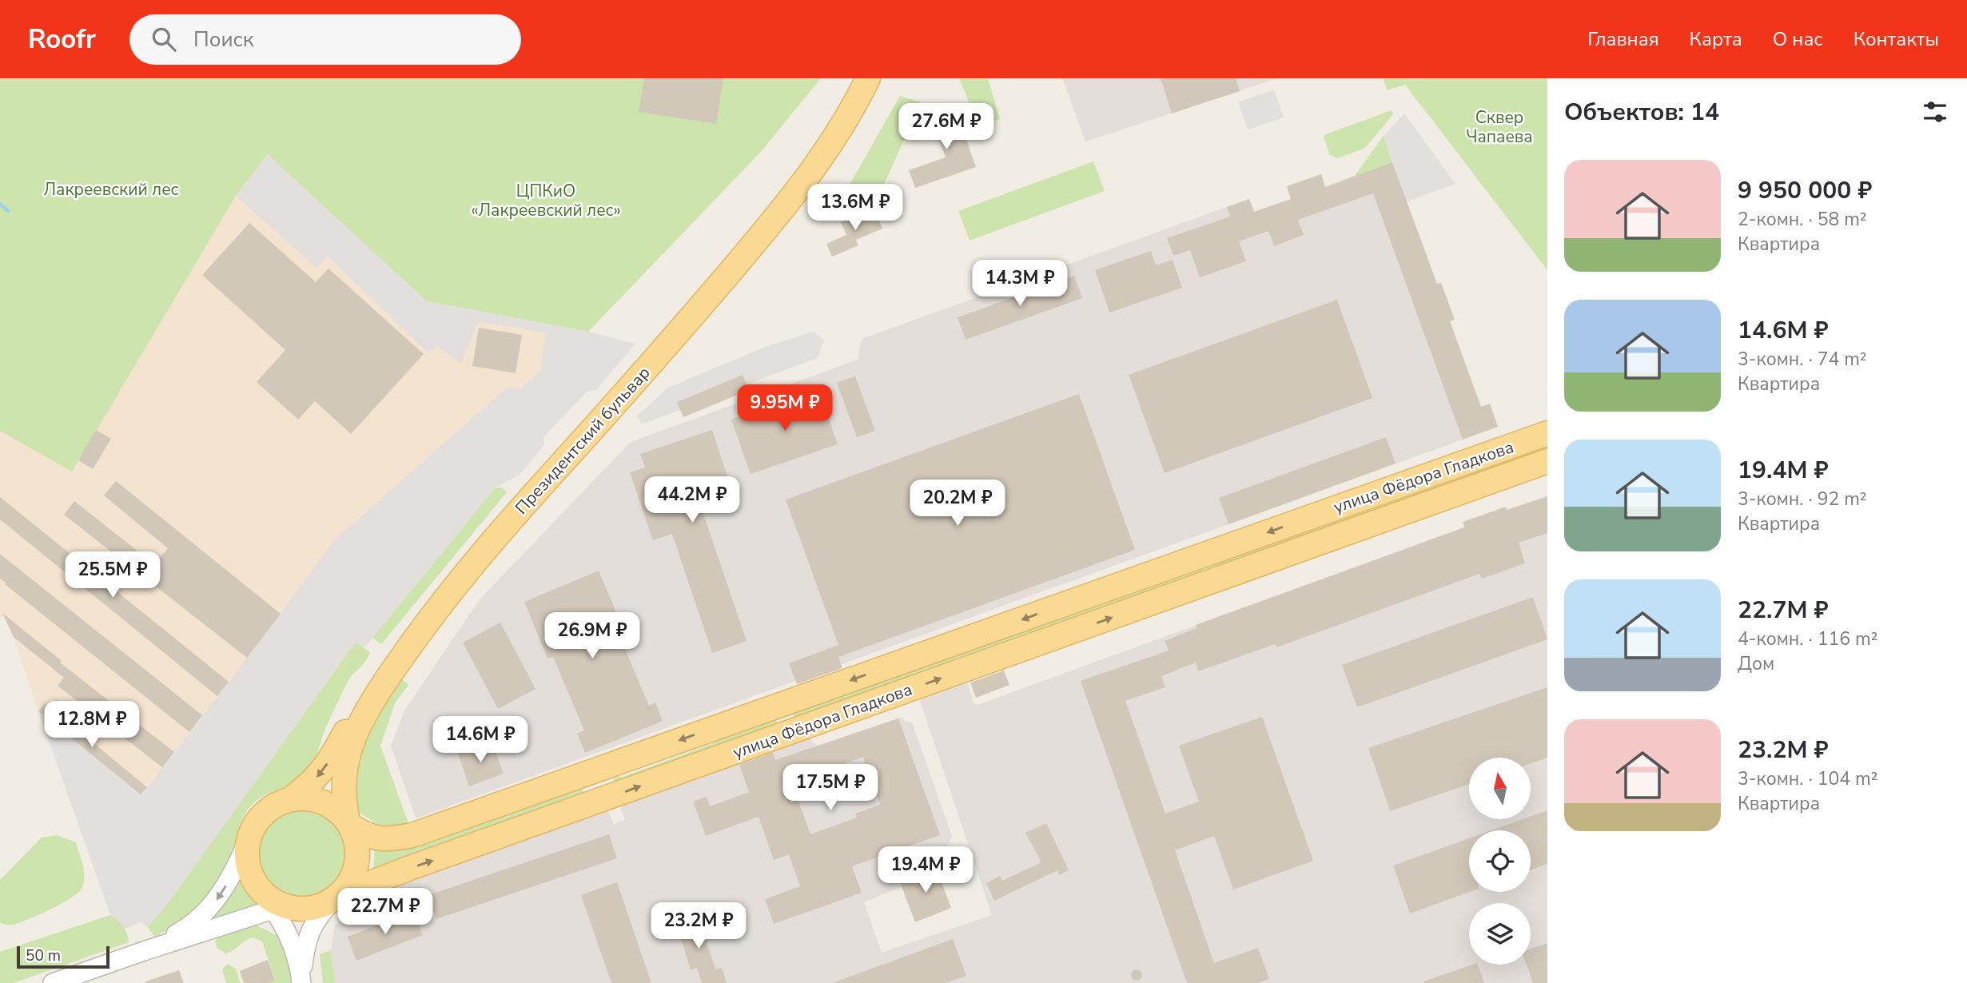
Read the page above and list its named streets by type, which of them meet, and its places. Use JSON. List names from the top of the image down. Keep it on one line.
{"streets":{"main road":["Президентский бульвар","улица Фёдора Гладкова"]},"crossings":[["Президентский бульвар","улица Фёдора Гладкова"]],"parks":["Сквер Чапаева","Лакреевский лес","ЦПКиО «Лакреевский лес»"],"scale_bar":"50 m","north":"top","page":{"header":"Roofr","search":"Поиск","nav":["Главная","Карта","О нас","Контакты"],"heading":"Объектов: 14","price":["27.6M ₽","13.6M ₽","14.3M ₽","9.95M ₽","44.2M ₽","20.2M ₽","25.5M ₽","26.9M ₽","12.8M ₽","14.6M ₽","17.5M ₽","19.4M ₽","22.7M ₽","23.2M ₽"],"list":[{"name":"9 950 000 ₽","note":"2-комн. · 58 m² · Квартира"},{"name":"14.6M ₽","note":"3-комн. · 74 m² · Квартира"},{"name":"19.4M ₽","note":"3-комн. · 92 m² · Квартира"},{"name":"22.7M ₽","note":"4-комн. · 116 m² · Дом"},{"name":"23.2M ₽","note":"3-комн. · 104 m² · Квартира"}],"scale":"50 m"}}
